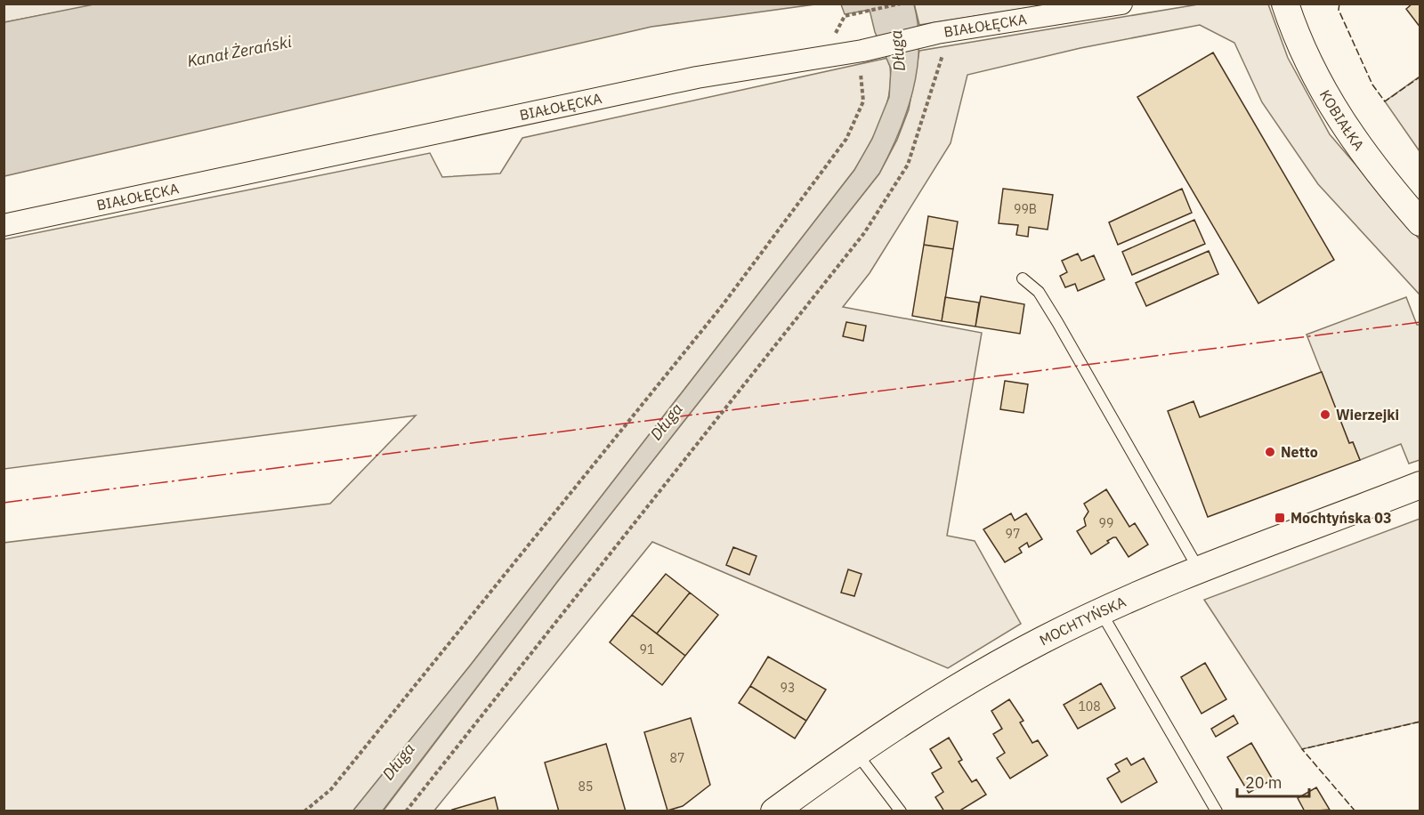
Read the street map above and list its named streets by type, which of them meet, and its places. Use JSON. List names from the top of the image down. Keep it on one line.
{"streets":{"street":["BIAŁOŁĘCKA","KOBIAŁKA","MOCHTYŃSKA"]},"water":["Długa","Kanał Żerański"],"places":{"other":["Wierzejki","Netto"],"transit":["Mochtyńska 03"]},"house_numbers":["99B","99","97","91","93","108","87","85"],"scale_bar":"20 m"}
